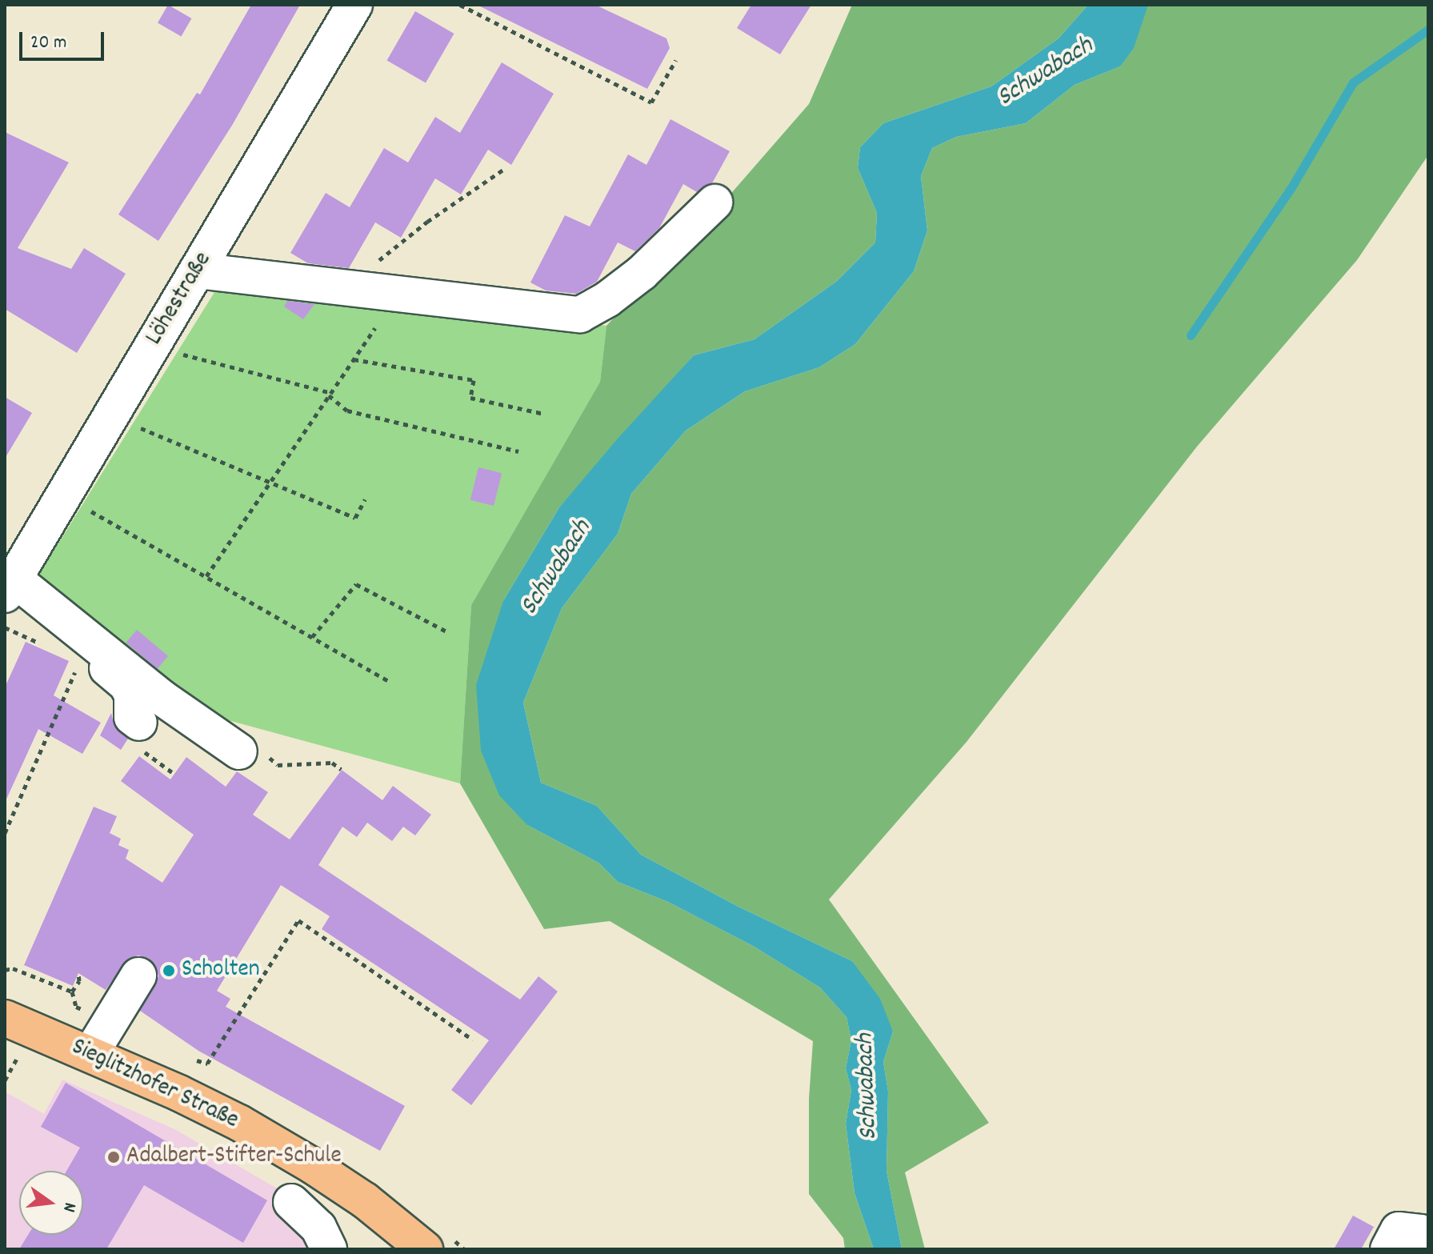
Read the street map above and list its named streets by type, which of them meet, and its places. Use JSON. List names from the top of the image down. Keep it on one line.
{"streets":{"main road":["Sieglitzhofer Straße"],"street":["Löhestraße"]},"water":["Schwabach"],"places":["Scholten","Adalbert-Stifter-Schule"],"scale_bar":"20 m","north":"right"}
